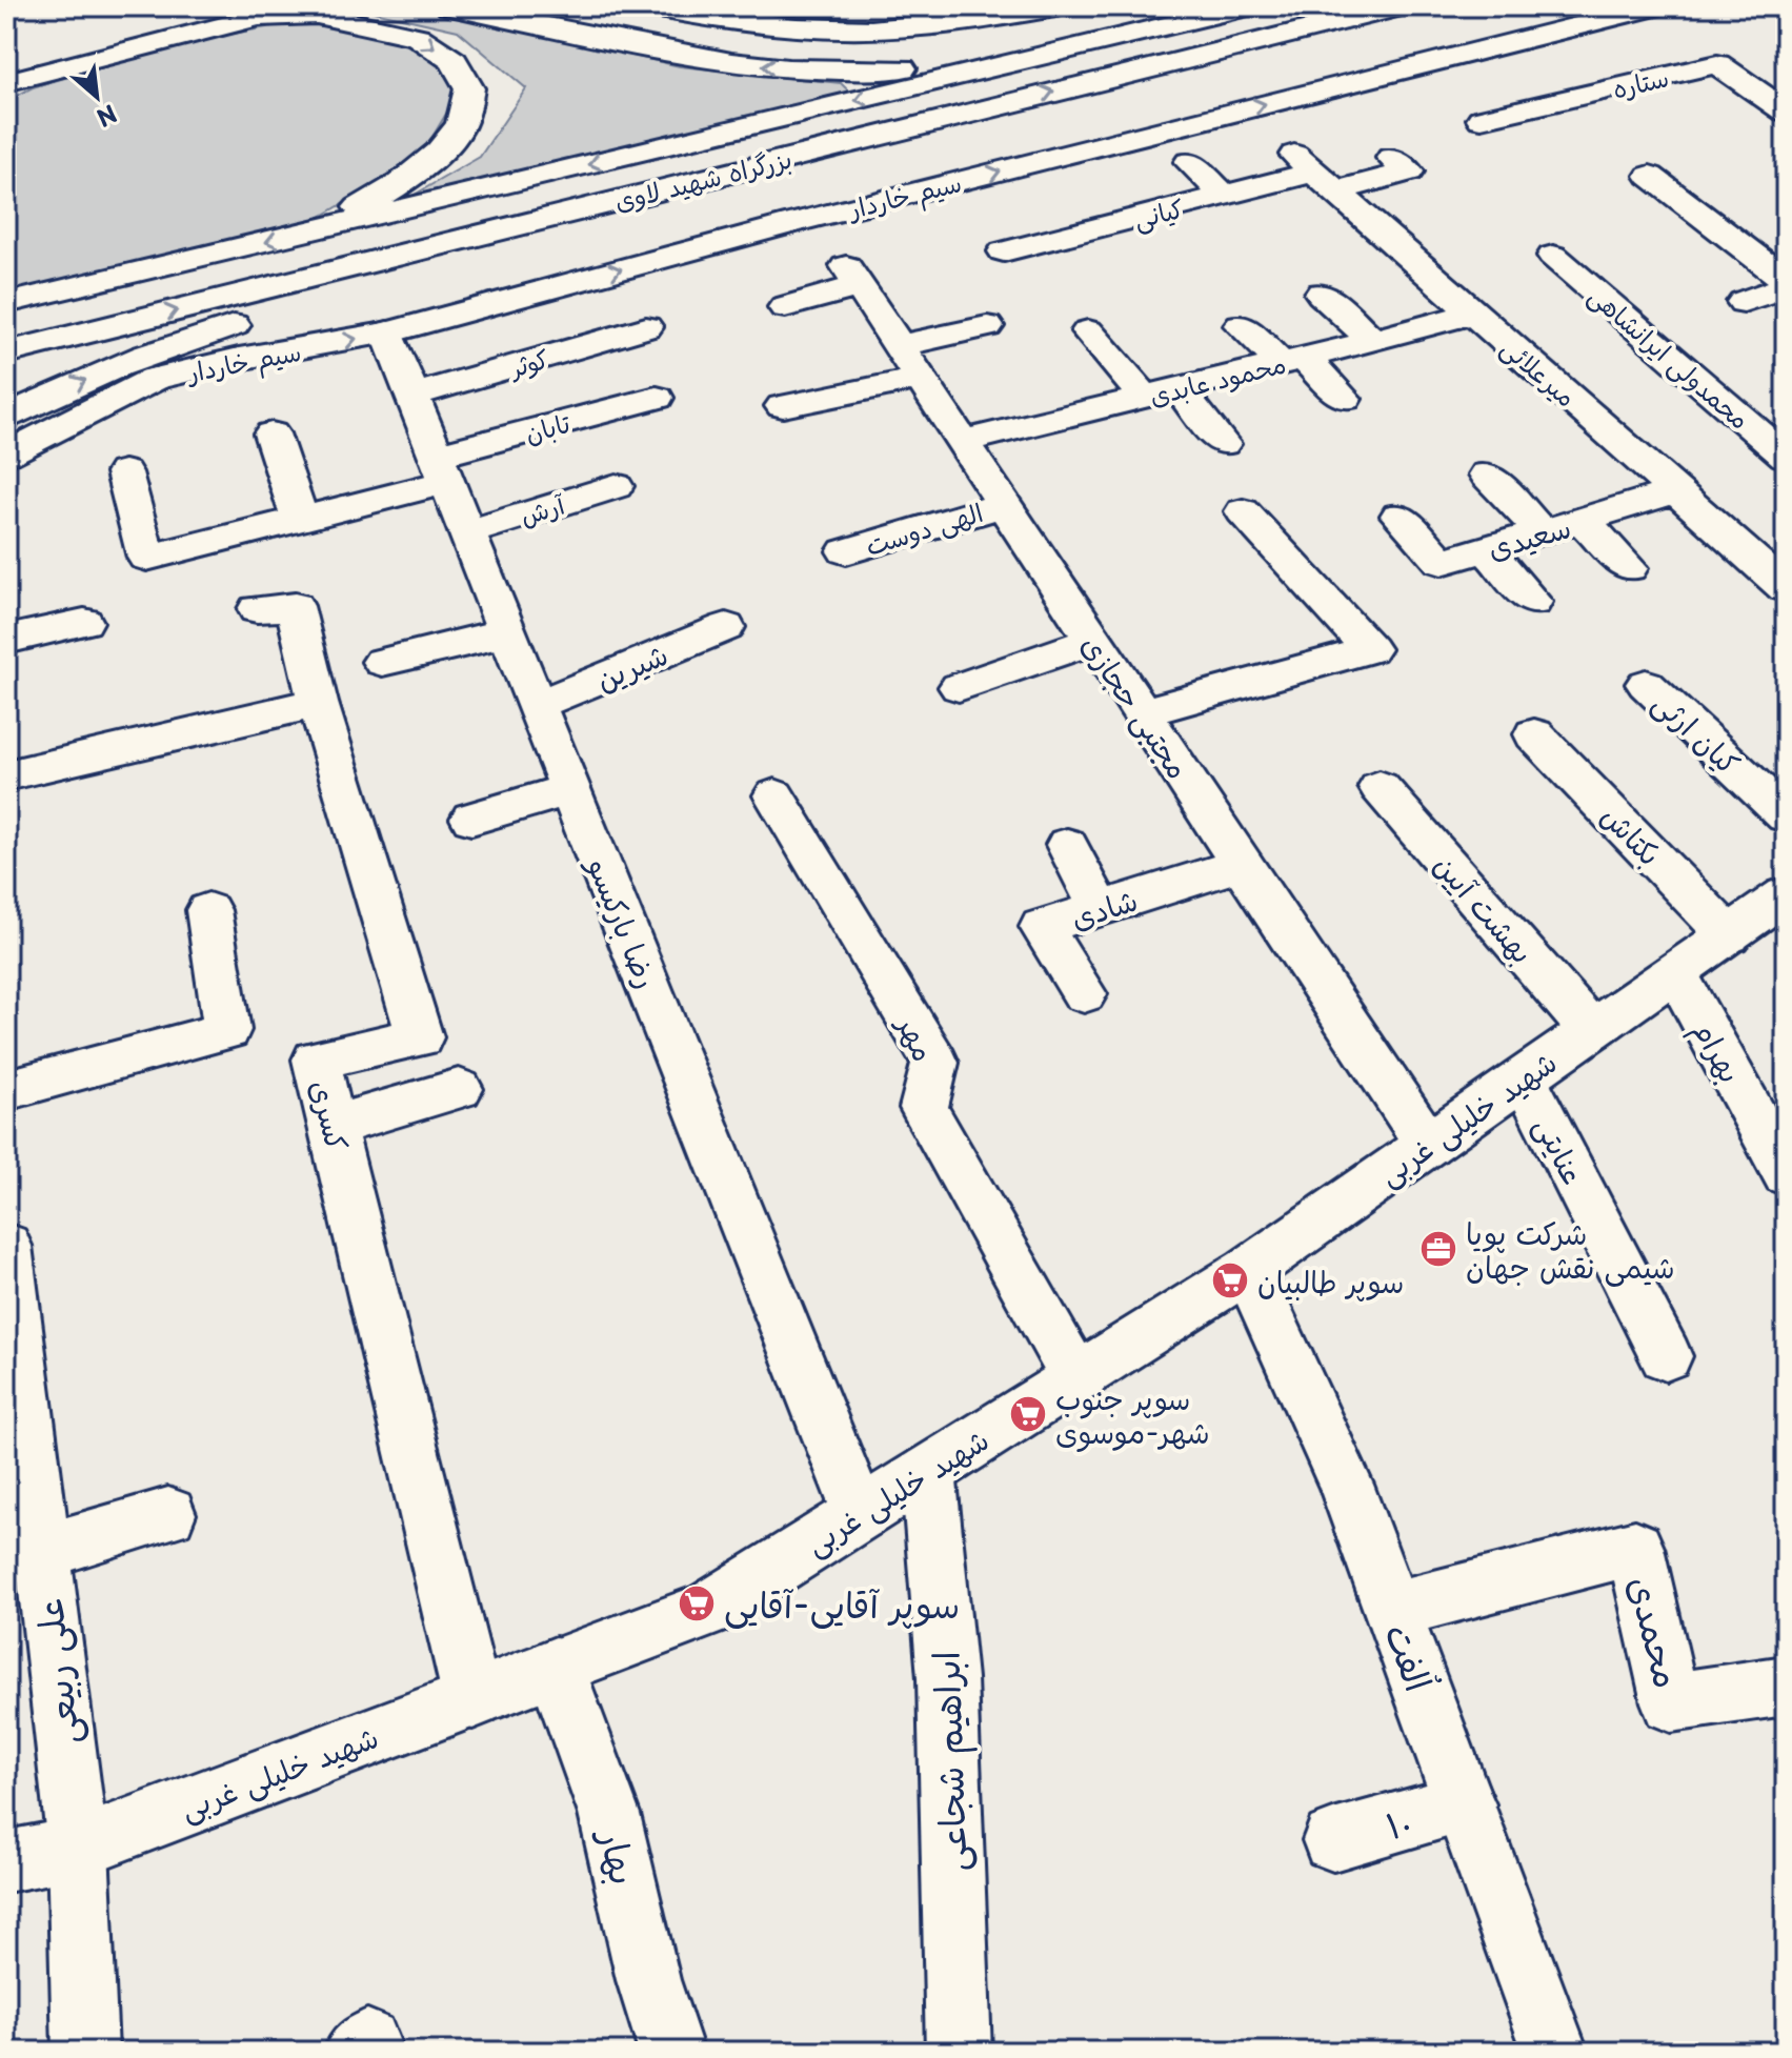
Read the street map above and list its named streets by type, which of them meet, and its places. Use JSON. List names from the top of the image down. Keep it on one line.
{"streets":{"main road":["ستاره","بزرگراه شهید لاوی","سیم خاردار","کیانی","محمدولی ایرانشاهی","کوثر","میرعلائی","محمود عابدی","تابان","آرش","الهی دوست","سعیدی","شیرین","مجتبی حجازی","کیان ارثی","بکتاش","شادی","بهشت آیین","رضا بارکیسو","مهر","بهرام","کسری","شهید خلیلی غربی","عنایتی","محمدی","اُلفت","علی ربیعی","ابراهیم شجاعی","۱۰","بهار"]},"crossings":[["سیم خاردار","رضا بارکیسو"],["کیانی","میرعلائی"],["کوثر","رضا بارکیسو"],["میرعلائی","محمود عابدی"],["میرعلائی","سعیدی"],["محمود عابدی","مجتبی حجازی"],["تابان","رضا بارکیسو"],["آرش","رضا بارکیسو"],["الهی دوست","مجتبی حجازی"],["شیرین","رضا بارکیسو"],["مجتبی حجازی","شادی"],["مجتبی حجازی","شهید خلیلی غربی"],["بکتاش","شهید خلیلی غربی"],["بهشت آیین","شهید خلیلی غربی"],["رضا بارکیسو","شهید خلیلی غربی"],["مهر","شهید خلیلی غربی"],["بهرام","شهید خلیلی غربی"],["کسری","شهید خلیلی غربی"],["شهید خلیلی غربی","عنایتی"],["شهید خلیلی غربی","اُلفت"],["شهید خلیلی غربی","علی ربیعی"],["شهید خلیلی غربی","ابراهیم شجاعی"],["شهید خلیلی غربی","بهار"],["محمدی","اُلفت"],["اُلفت","۱۰"]],"places":{"office":["شرکت پویا شیمی نقش جهان"],"supermarket":["سوپر طالبیان","سوپر جنوب شهر-موسوی","سوپر آقایی-آقایی"]},"north":"bottom right"}
